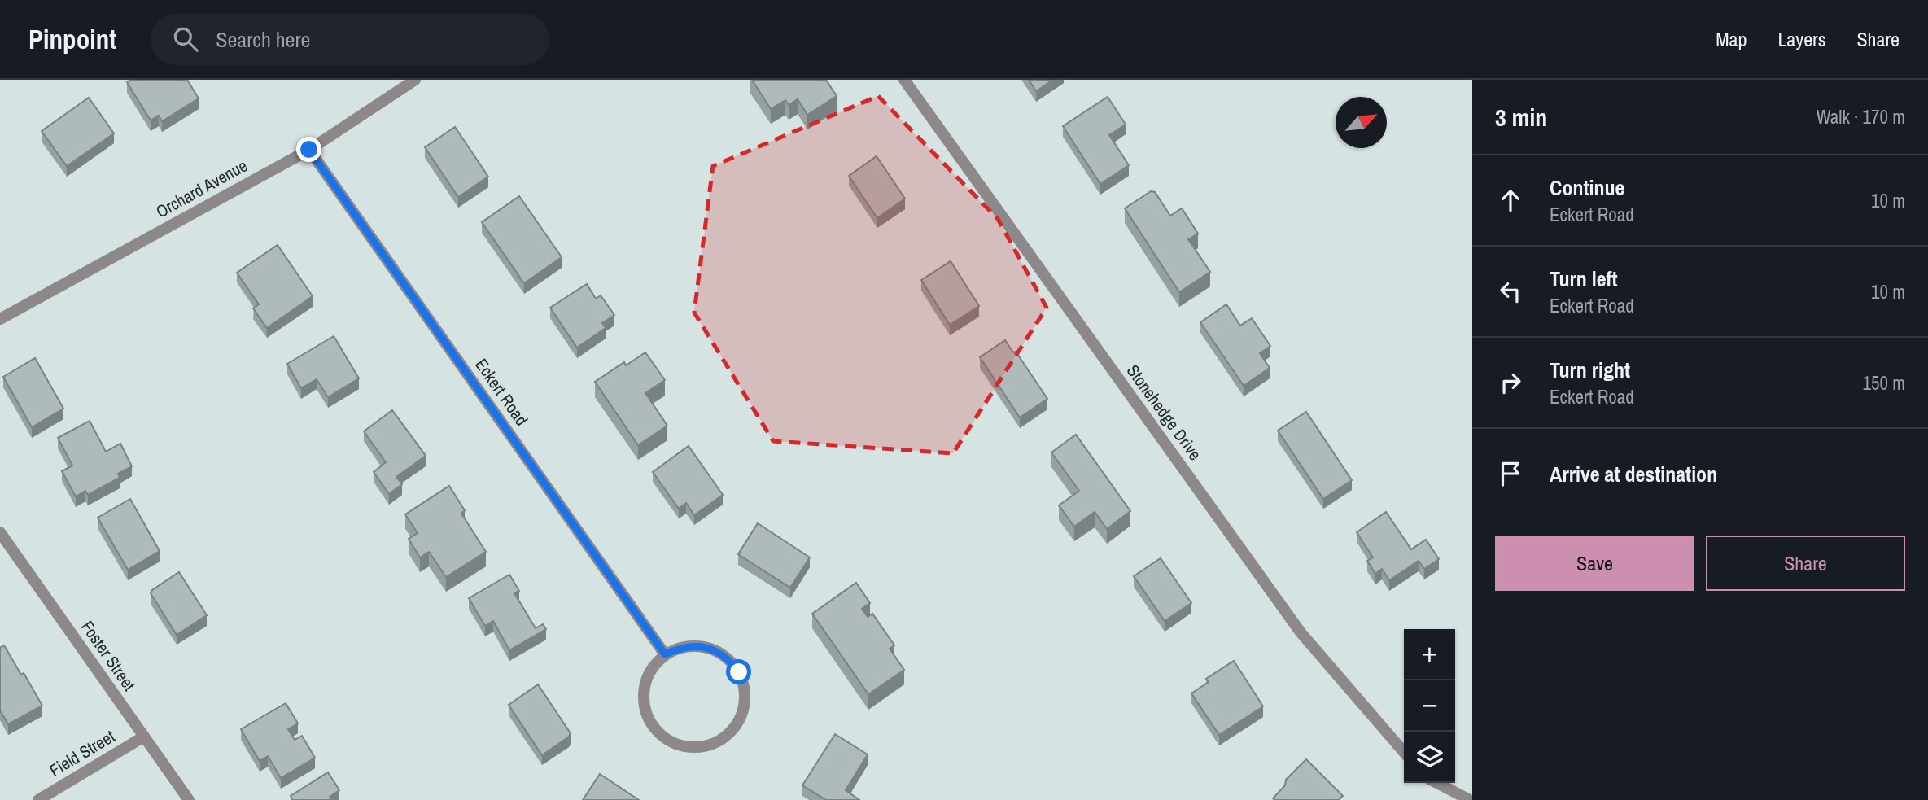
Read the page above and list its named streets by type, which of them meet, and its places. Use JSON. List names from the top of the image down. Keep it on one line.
{"streets":{"street":["Orchard Avenue","Eckert Road","Stonehedge Drive","Foster Street","Field Street"]},"crossings":[["Orchard Avenue","Eckert Road"],["Foster Street","Field Street"]],"north":"top right","page":{"header":"Pinpoint","search":"Search here","nav":["Map","Layers","Share"],"heading":["3 min","Walk · 170 m"],"list":[["Continue","Eckert Road","10 m"],["Turn left","Eckert Road","10 m"],["Turn right","Eckert Road","150 m"],"Arrive at destination"],"buttons":["Save","Share"],"map_buttons":["+","−"]}}
